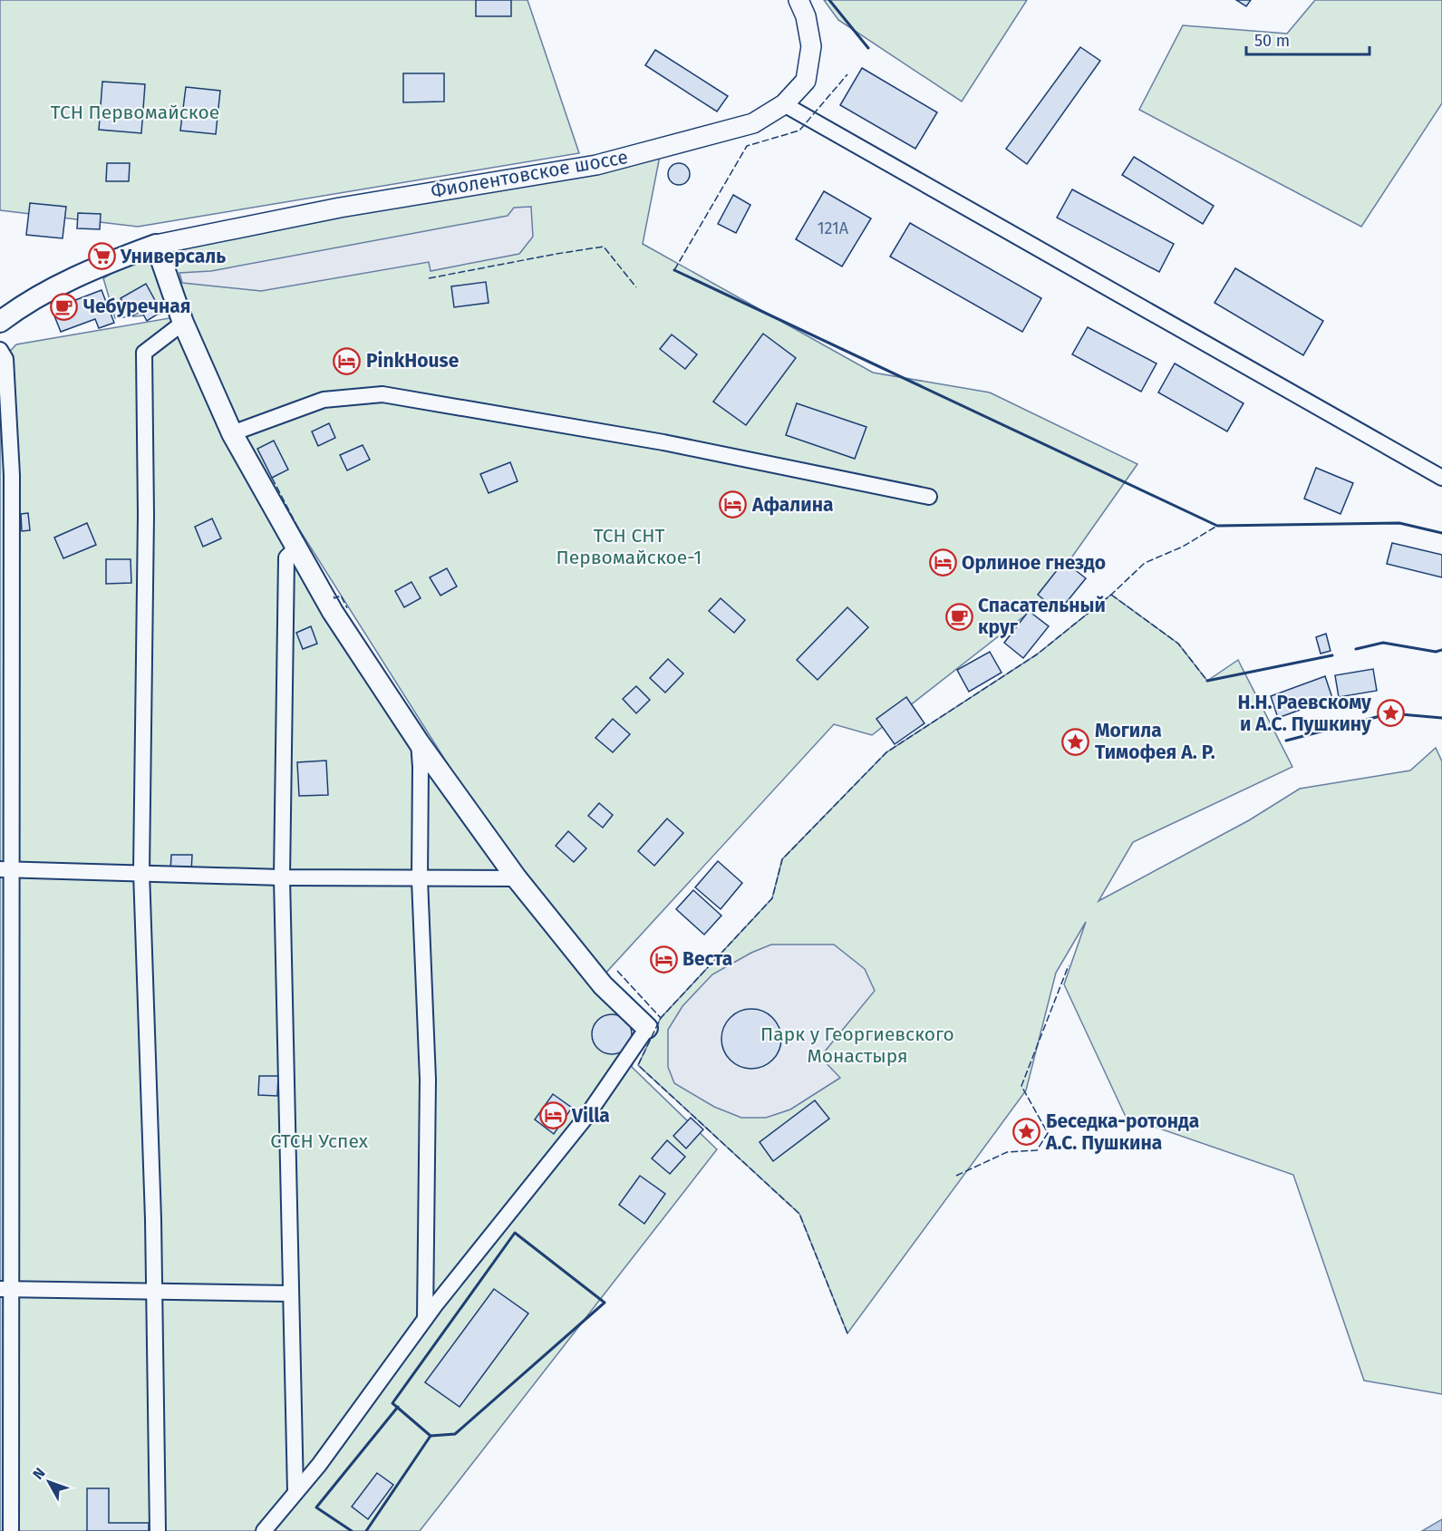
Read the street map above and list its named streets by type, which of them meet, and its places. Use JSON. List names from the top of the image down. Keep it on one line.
{"streets":{"street":["Фиолентовское шоссе"]},"parks":["ТСН Первомайское","ТСН СНТ Первомайское-1","Парк у Георгиевского Монастыря","СТСН Успех"],"places":{"supermarket":["Универсаль"],"cafe":["Чебуречная","Спасательный круг"],"hotel":["PinkHouse","Афалина","Орлиное гнездо","Веста","Villa"],"place":["Н.Н. Раевскому и А.С. Пушкину","Могила Тимофея А. Р.","Беседка-ротонда А.С. Пушкина"]},"house_numbers":["121А"],"scale_bar":"50 m","north":"top left"}
